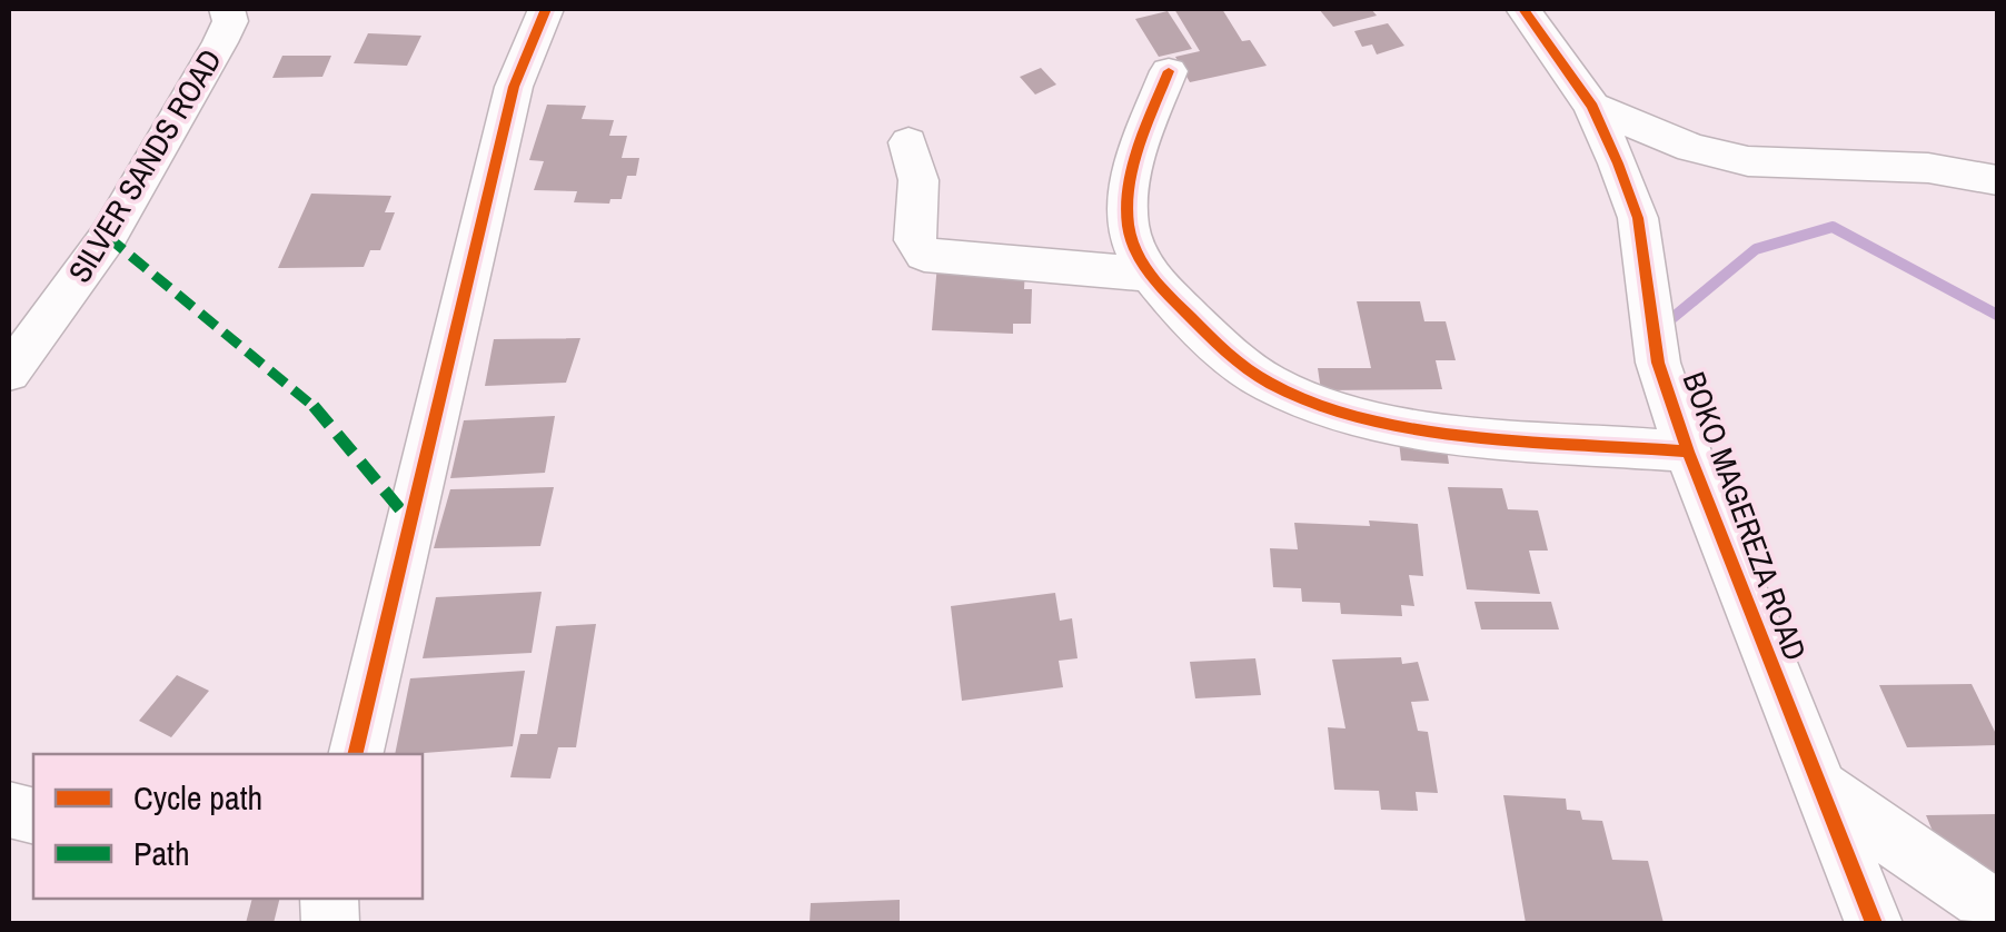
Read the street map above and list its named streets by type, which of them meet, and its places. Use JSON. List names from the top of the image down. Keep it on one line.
{"streets":{"street":["SILVER SANDS ROAD","BOKO MAGEREZA ROAD"]},"legend":["Cycle path","Path"]}
